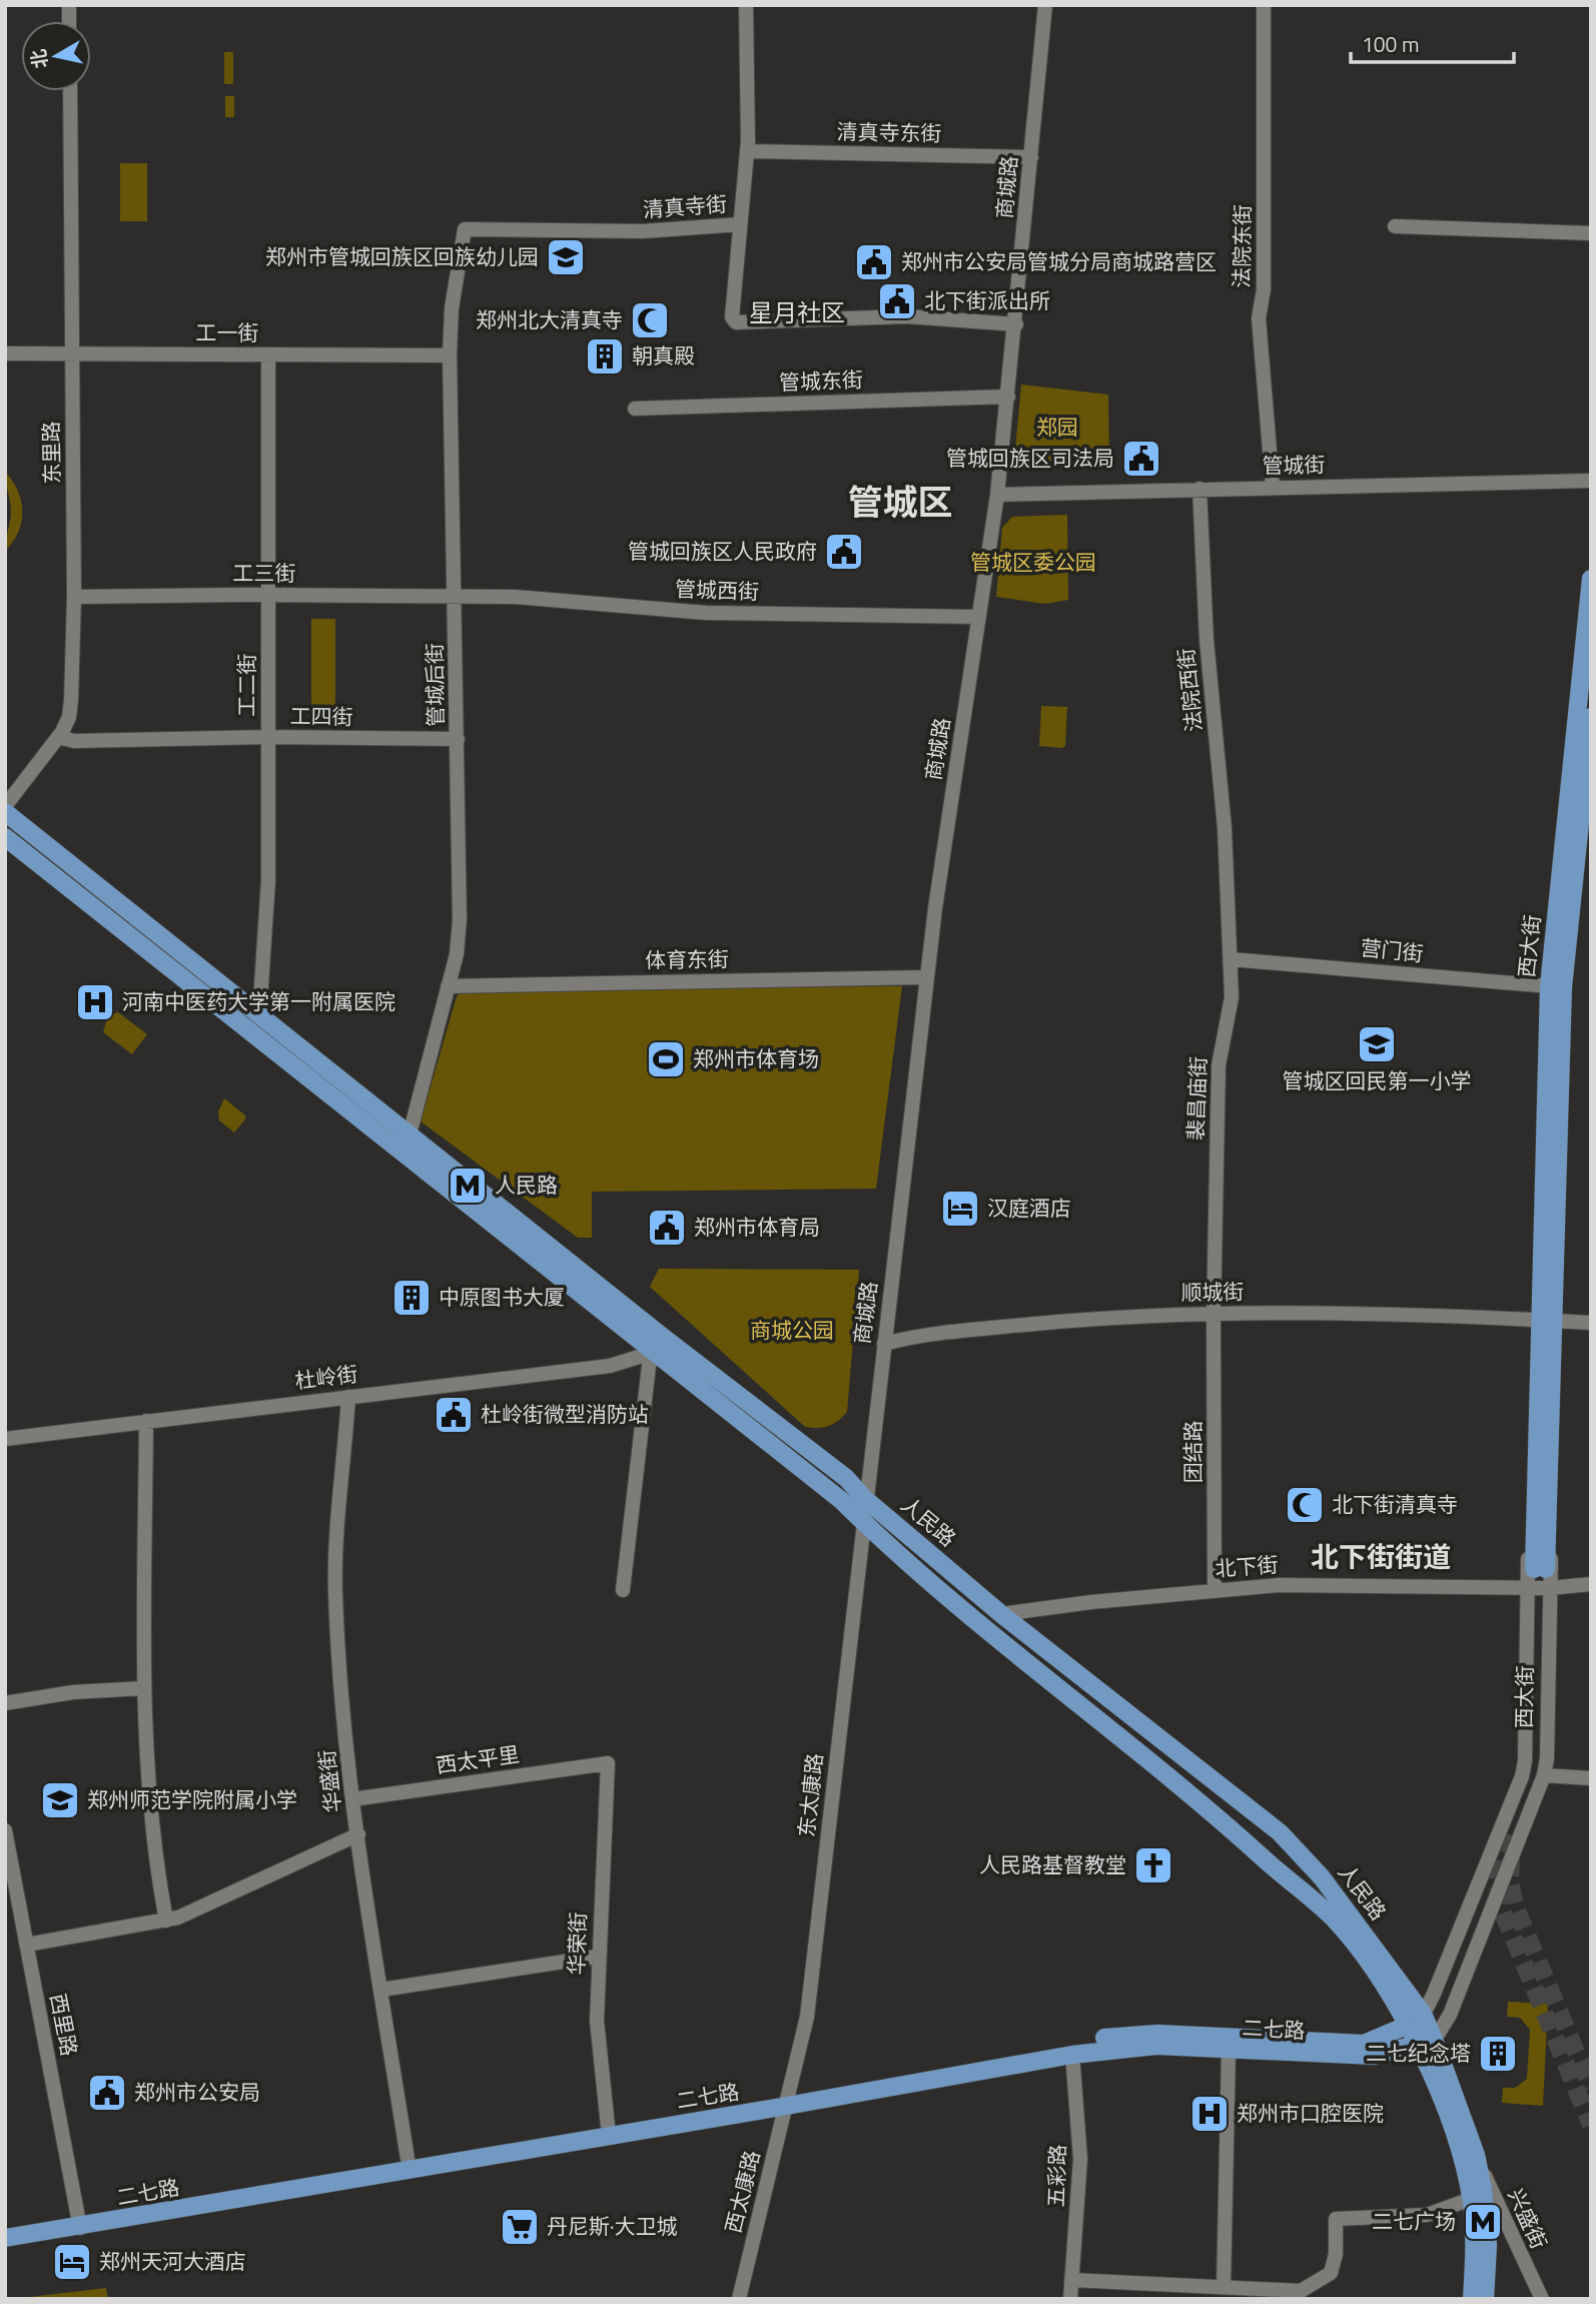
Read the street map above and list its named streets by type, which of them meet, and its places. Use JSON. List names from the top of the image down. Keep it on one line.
{"streets":{"main road":["西大街","人民路","二七路"],"street":["清真寺东街","商城路","清真寺街","法院东街","工一街","管城东街","东里路","管城街","工三街","管城西街","工二街","管城后街","法院西街","工四街","营门街","体育东街","裴昌庙街","顺城街","杜岭街","团结路","北下街","西太平里","华盛街","东太康路","华荣街","西里路","五彩路","西太康路","兴盛街"]},"crossings":[["清真寺东街","商城路"],["商城路","清真寺街"],["商城路","管城东街"],["商城路","管城街"],["商城路","管城西街"],["商城路","体育东街"],["商城路","顺城街"],["商城路","人民路"],["商城路","东太康路"],["清真寺街","管城后街"],["法院东街","管城街"],["工一街","东里路"],["工一街","工二街"],["工一街","管城后街"],["东里路","工三街"],["东里路","工四街"],["管城街","法院西街"],["工三街","管城西街"],["工三街","工二街"],["工三街","管城后街"],["管城西街","管城后街"],["工二街","工四街"],["工二街","人民路"],["管城后街","工四街"],["管城后街","体育东街"],["管城后街","人民路"],["法院西街","裴昌庙街"],["西大街","营门街"],["西大街","顺城街"],["西大街","人民路"],["西大街","北下街"],["西大街","二七路"],["营门街","裴昌庙街"],["裴昌庙街","顺城街"],["裴昌庙街","团结路"],["顺城街","团结路"],["杜岭街","人民路"],["杜岭街","华盛街"],["团结路","北下街"],["人民路","北下街"],["人民路","东太康路"],["人民路","二七路"],["西太平里","华盛街"],["西太平里","华荣街"],["华盛街","二七路"],["东太康路","二七路"],["东太康路","西太康路"],["华荣街","二七路"],["西里路","二七路"],["二七路","五彩路"],["二七路","西太康路"]],"districts":["星月社区","管城区","北下街街道"],"parks":["郑园","管城区委公园","商城公园"],"places":{"school or university":["郑州市管城回族区回族幼儿园","管城区回民第一小学","郑州师范学院附属小学"],"public building":["郑州市公安局管城分局商城路营区","北下街派出所","管城回族区司法局","管城回族区人民政府","郑州市体育局","杜岭街微型消防站","郑州市公安局"],"mosque":["郑州北大清真寺","北下街清真寺"],"building":["朝真殿","中原图书大厦","二七纪念塔"],"hospital":["河南中医药大学第一附属医院","郑州市口腔医院"],"sports":["郑州市体育场"],"metro station":["人民路","二七广场"],"hotel":["汉庭酒店","郑州天河大酒店"],"church":["人民路基督教堂"],"supermarket":["丹尼斯·大卫城"]},"scale_bar":"100 m","north":"left"}
